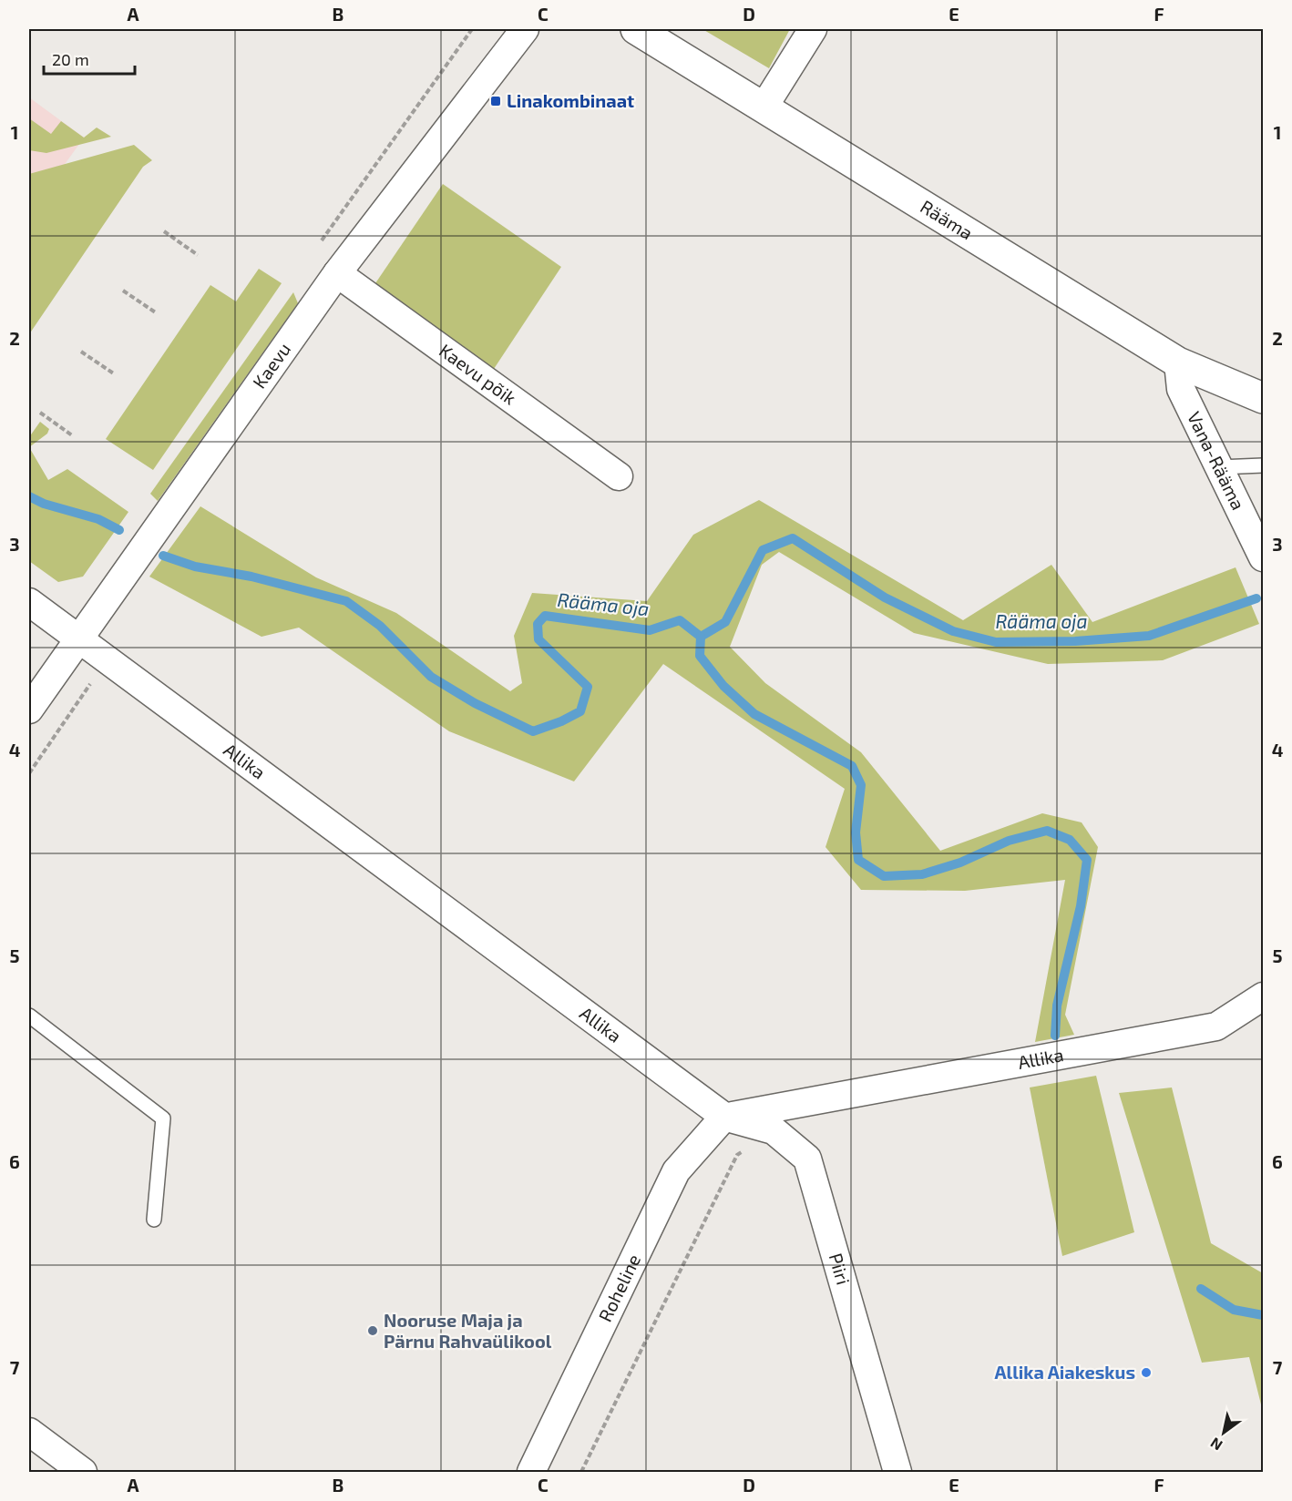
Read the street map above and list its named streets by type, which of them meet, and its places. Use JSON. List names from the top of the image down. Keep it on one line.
{"streets":{"main road":["Rääma"],"street":["Kaevu","Kaevu põik","Vana-Rääma","Allika","Piiri","Roheline"]},"crossings":[["Rääma","Vana-Rääma"],["Kaevu","Kaevu põik"],["Kaevu","Allika"],["Allika","Piiri"],["Allika","Roheline"],["Piiri","Roheline"]],"water":["Rääma oja"],"places":{"transit":["Linakombinaat"],"other":["Nooruse Maja ja Pärnu Rahvaülikool","Allika Aiakeskus"]},"scale_bar":"20 m","north":"bottom left","grid":{"columns":["A","B","C","D","E","F"],"rows":["1","2","3","4","5","6","7"]}}
